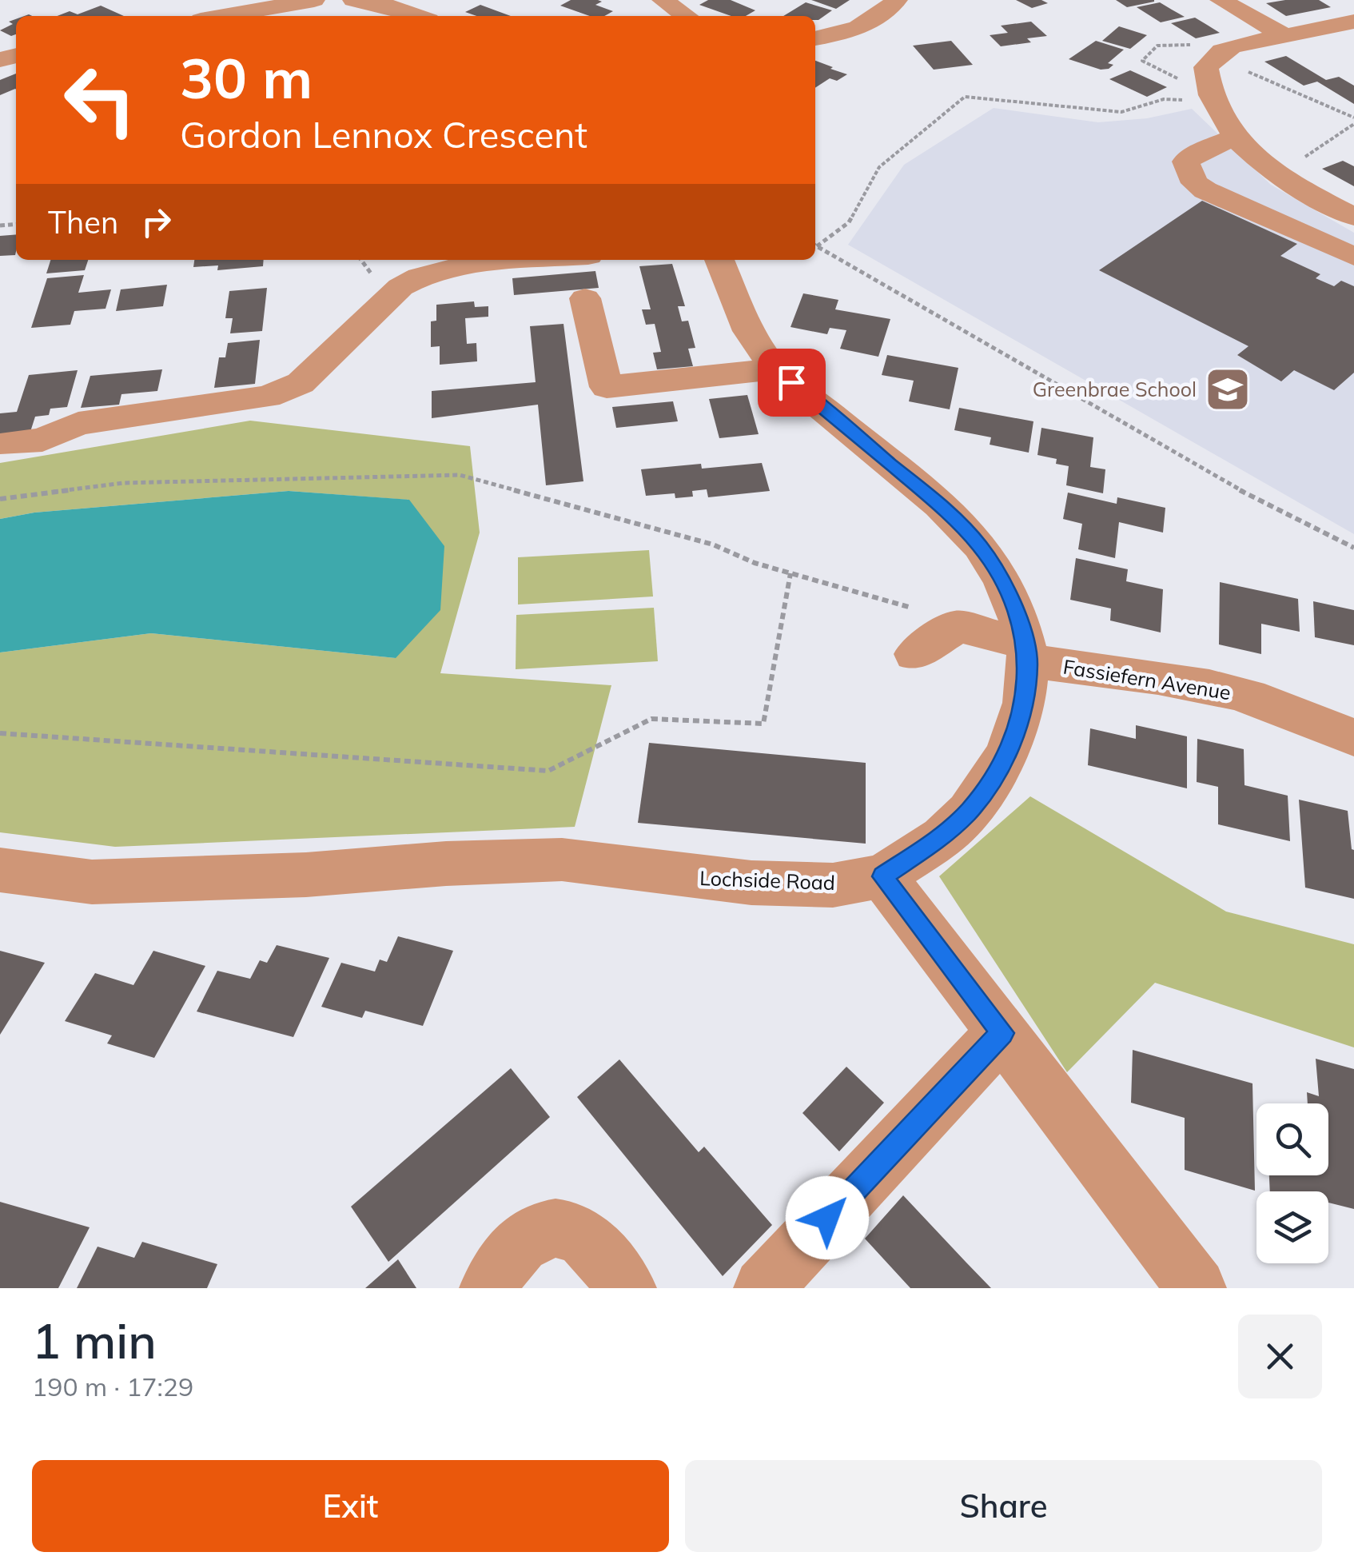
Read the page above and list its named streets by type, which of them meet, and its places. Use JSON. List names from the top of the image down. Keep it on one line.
{"streets":{"street":["Fassiefern Avenue","Lochside Road"]},"crossings":[["Fassiefern Avenue","Lochside Road"]],"places":{"school or university":["Greenbrae School"]},"page":{"turn":["30 m","Gordon Lennox Crescent"],"then":"Then","heading":["1 min","190 m · 17:29"],"buttons":["Exit","Share"]}}
